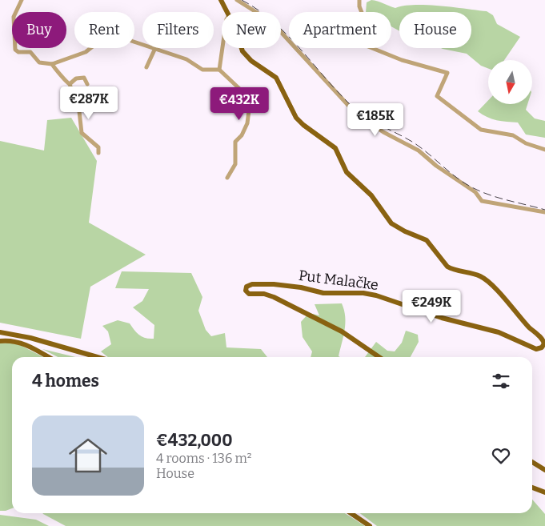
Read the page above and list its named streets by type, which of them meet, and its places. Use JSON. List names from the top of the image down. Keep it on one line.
{"streets":{"main road":["Put Malačke"]},"north":"bottom","page":{"chip":["Buy","Rent","Filters","New","Apartment","House"],"price":["€287K","€432K","€185K","€249K"],"heading":"4 homes","list":[{"name":"€432,000","note":"4 rooms · 136 m² · House"}]}}
